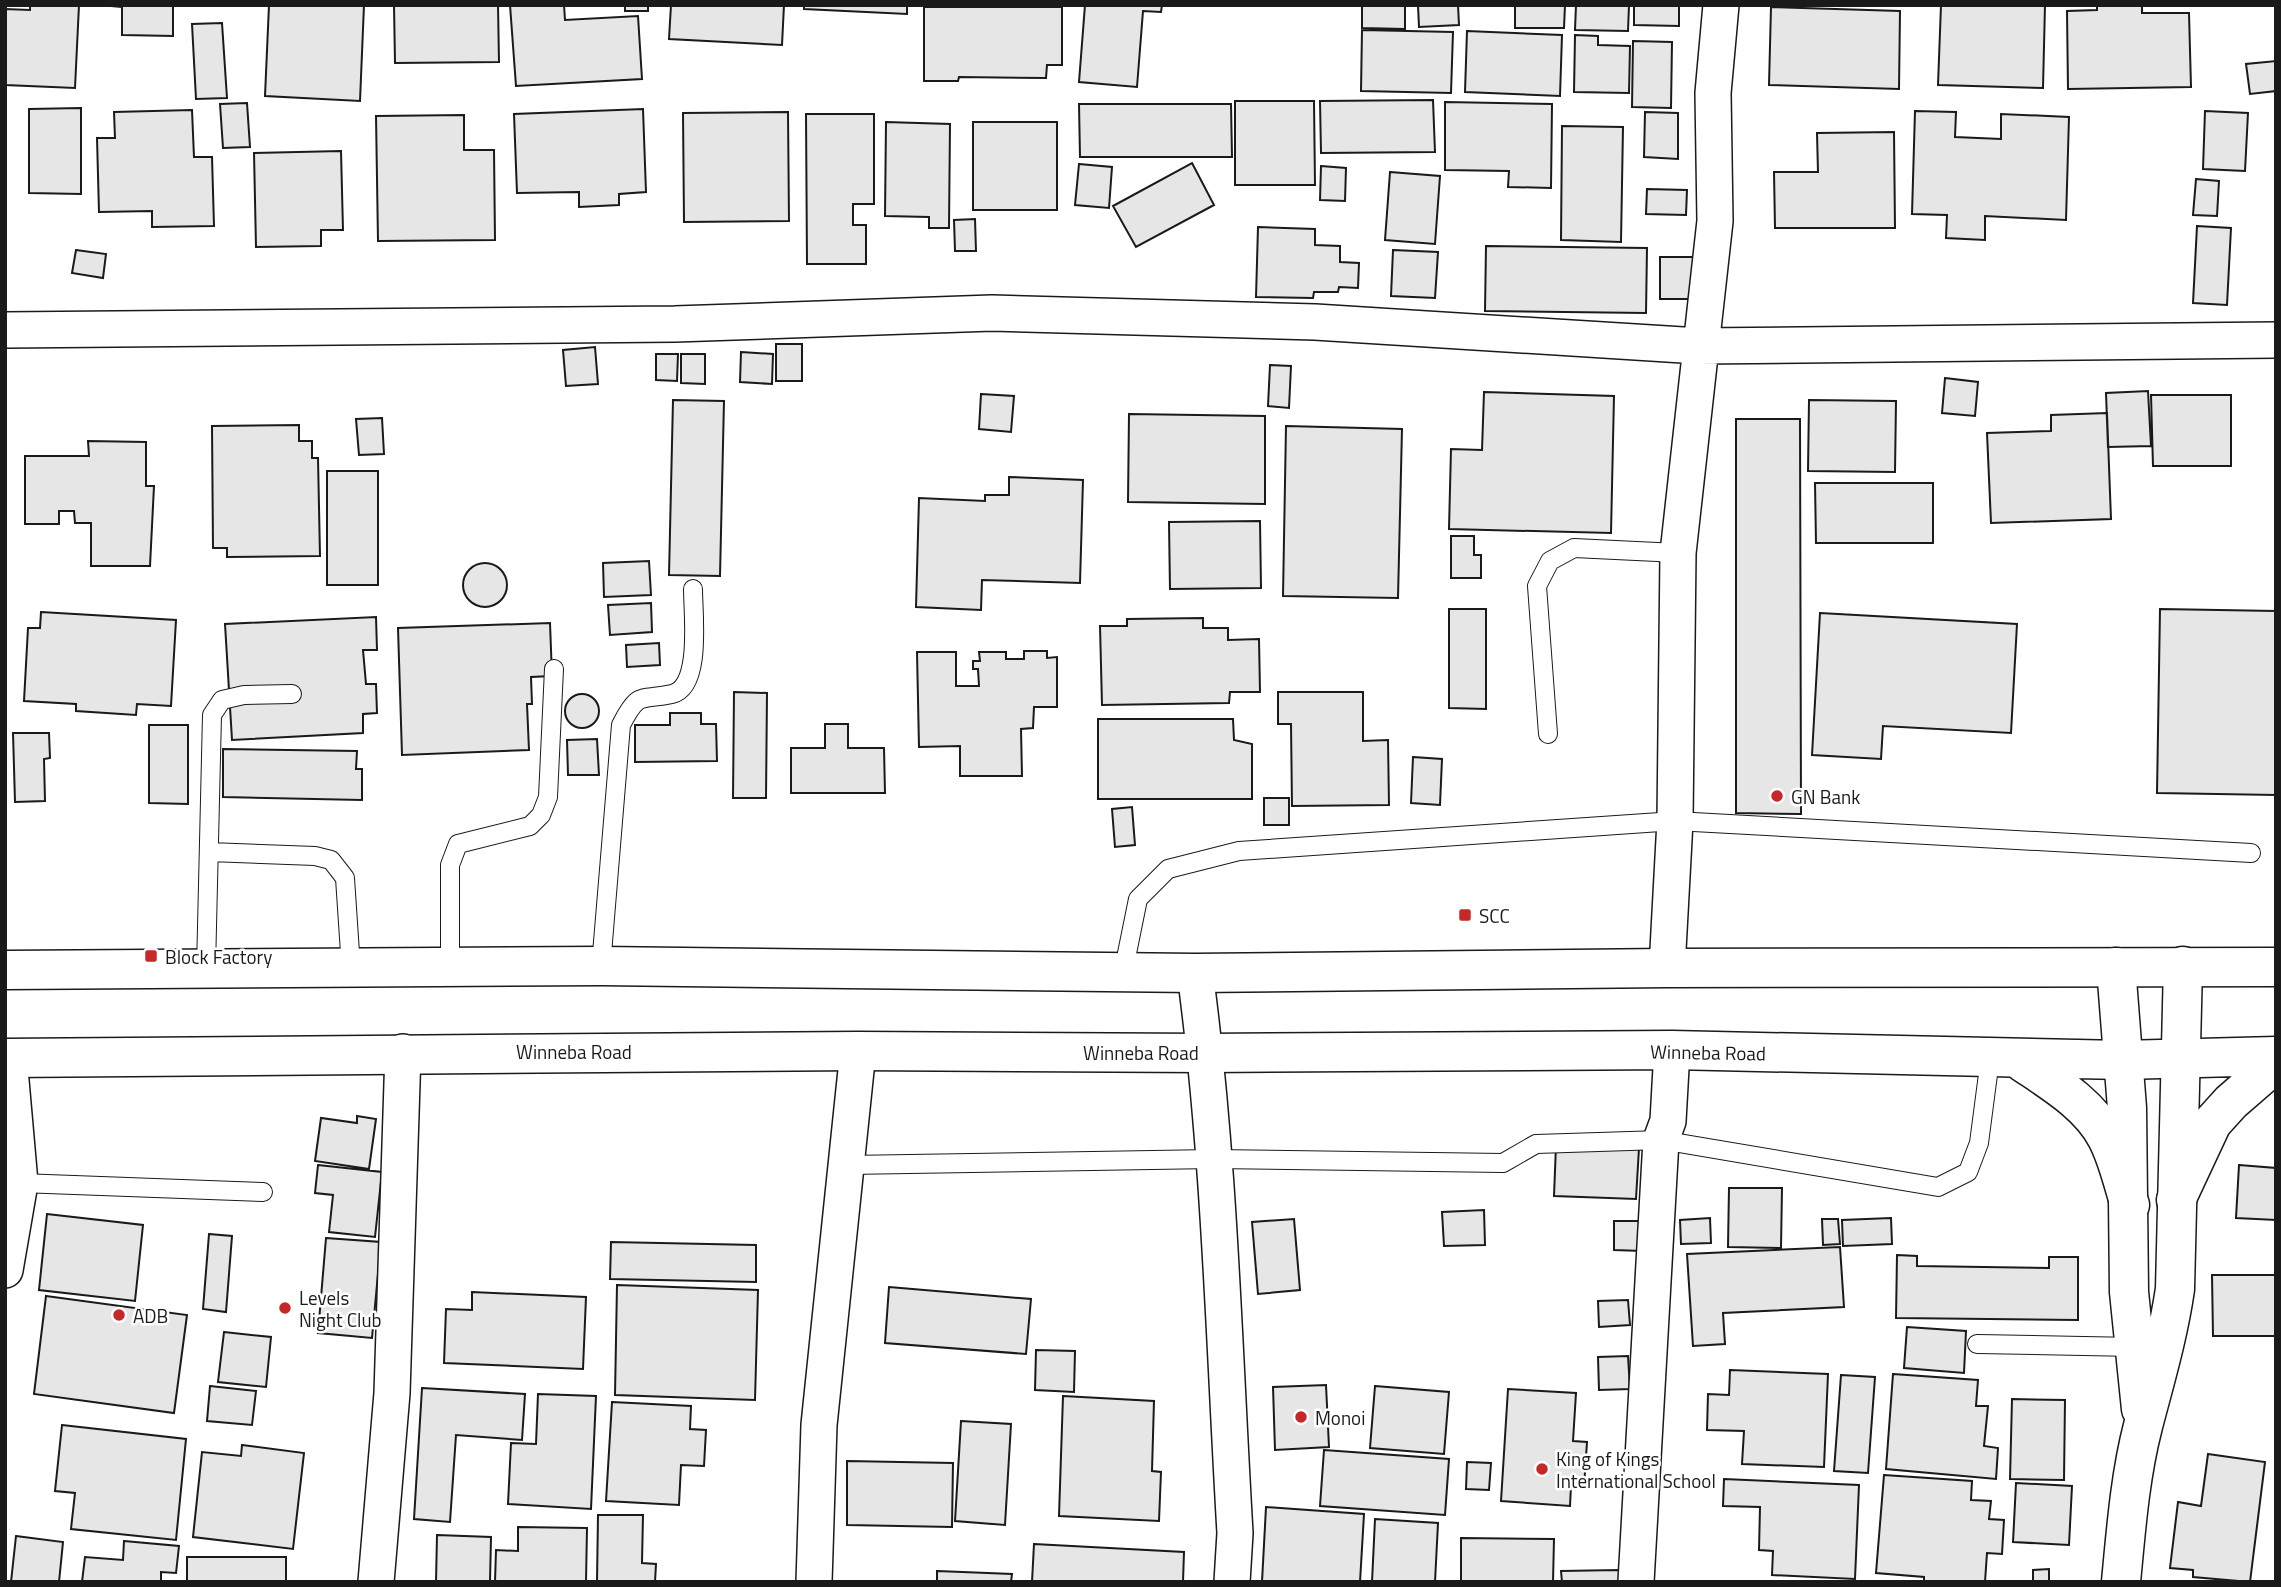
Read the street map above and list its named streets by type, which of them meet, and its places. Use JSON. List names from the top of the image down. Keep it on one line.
{"streets":{"main road":["Winneba Road"]},"places":{"other":["GN Bank","Levels Night Club","ADB","Monoi","King of Kings International School"],"transit":["SCC","Block Factory"]}}
